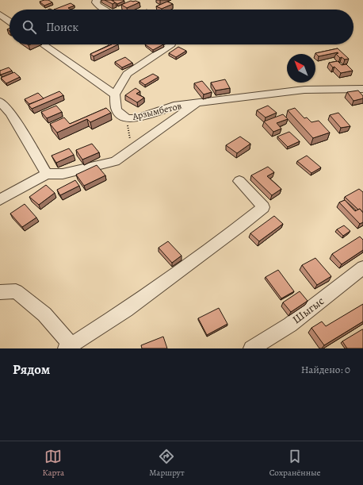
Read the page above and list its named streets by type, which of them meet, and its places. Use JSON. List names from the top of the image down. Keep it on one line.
{"streets":{"street":["Арзымбетов","Шыгыс"]},"north":"top left","page":{"search":"Поиск","heading":["Рядом","Найдено: 0"],"nav":["Карта","Маршрут","Сохранённые"]}}
